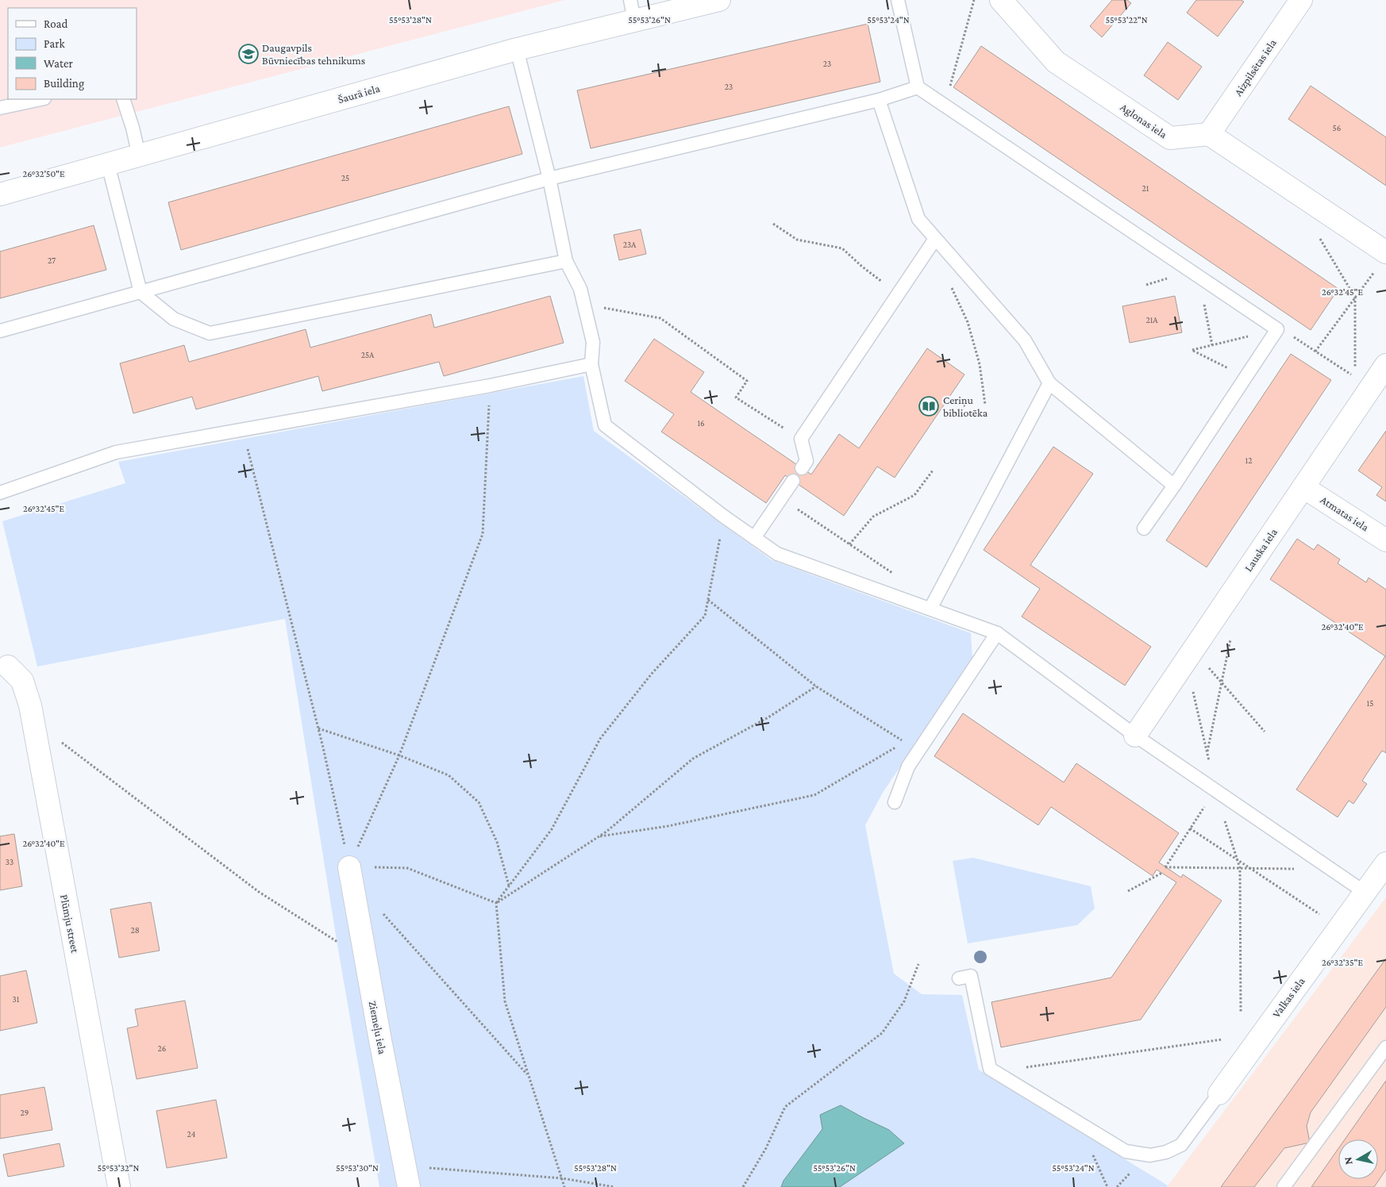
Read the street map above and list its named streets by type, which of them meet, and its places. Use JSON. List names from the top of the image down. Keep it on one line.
{"streets":{"street":["Aizpilsētas iela","Šaurā iela","Aglonas iela","Atmatas iela","Lauska iela","Plūmju street","Valkas iela","Ziemeļu iela"]},"crossings":[["Aizpilsētas iela","Aglonas iela"],["Atmatas iela","Lauska iela"]],"places":{"school or university":["Daugavpils Būvniecības tehnikums"],"library":["Ceriņu bibliotēka"]},"house_numbers":["23","23","56","25","21","23A","27","21A","25A","16","12","15","33","28","31","26","29","24"],"legend":["Road","Park","Water","Building"],"north":"left","coordinates":["55°53'28\"N","55°53'26\"N","55°53'24\"N","55°53'22\"N","26°32'50\"E","26°32'45\"E","26°32'40\"E","26°32'35\"E","55°53'32\"N","55°53'30\"N"]}
